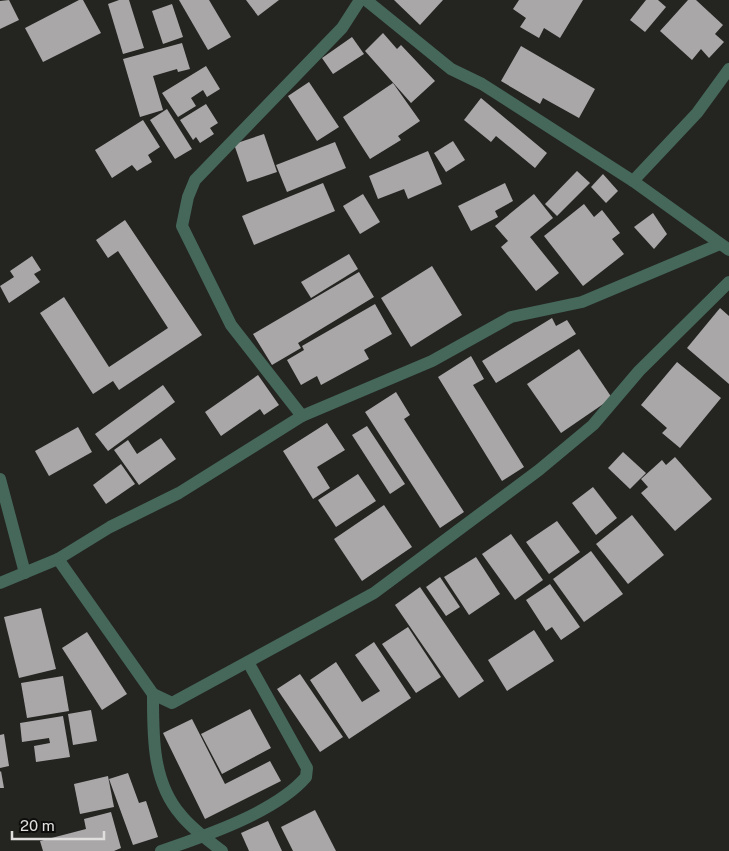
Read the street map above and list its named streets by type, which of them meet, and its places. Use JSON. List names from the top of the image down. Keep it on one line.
{"scale_bar":"20 m"}
